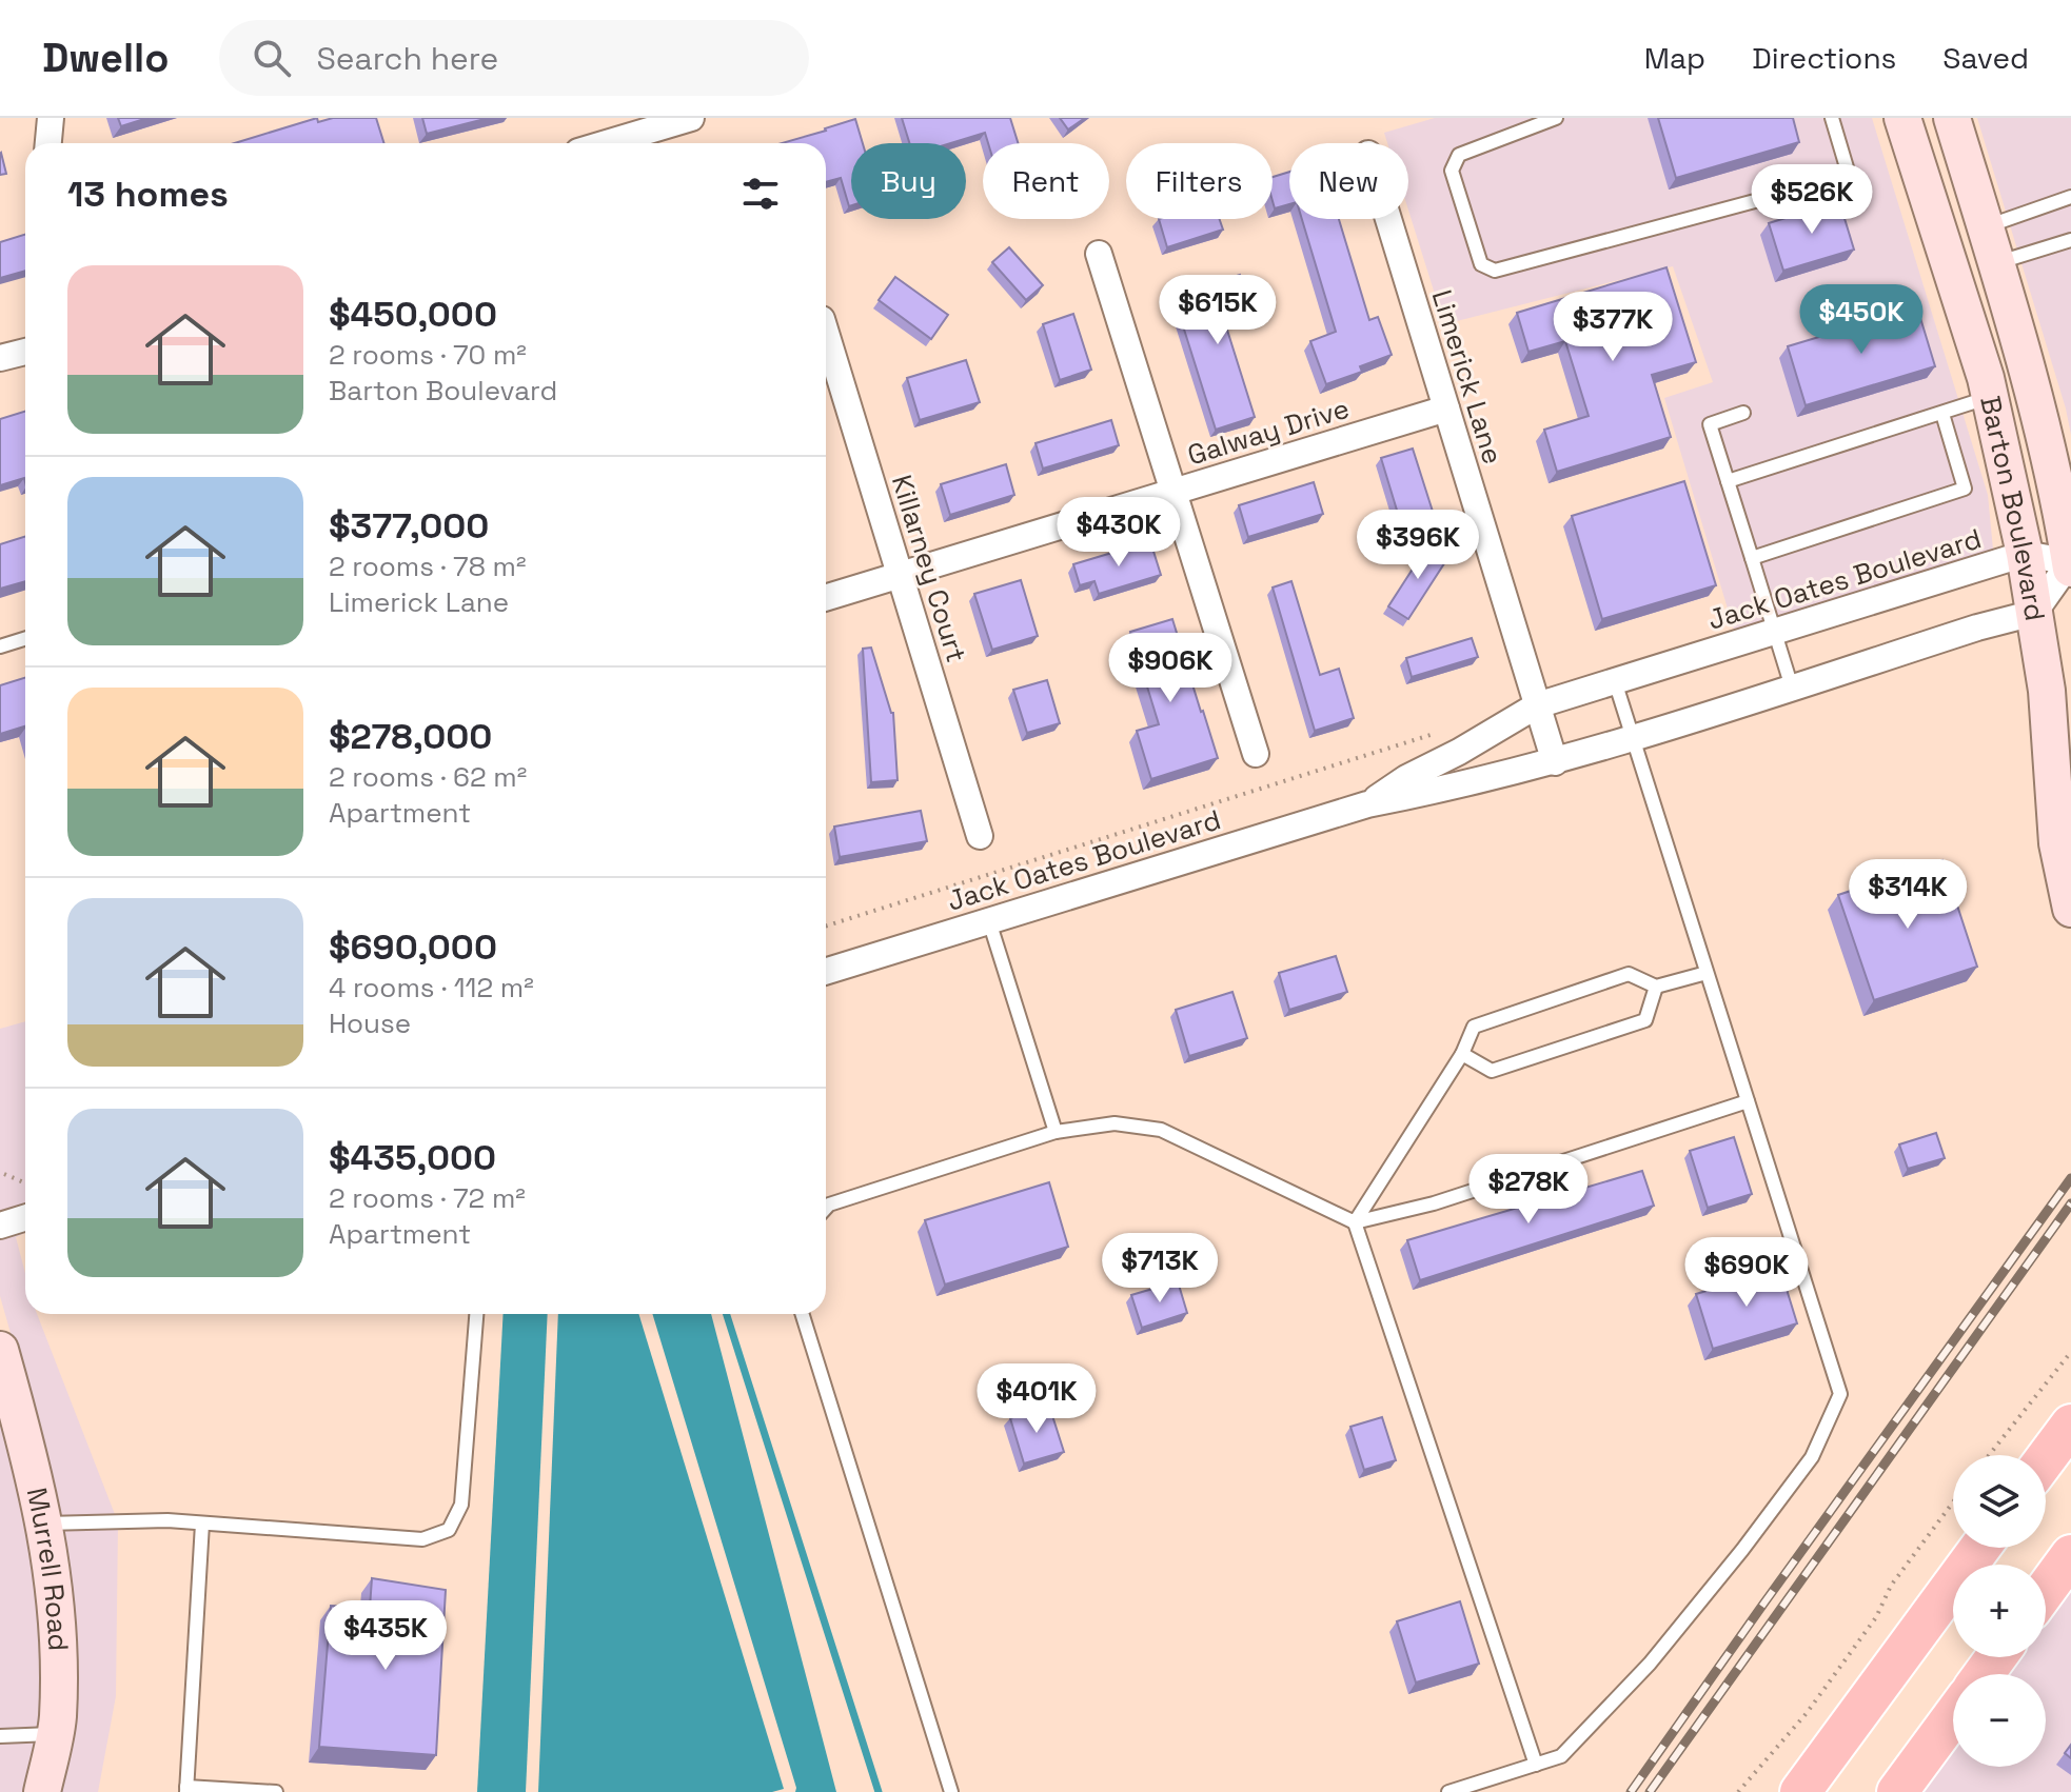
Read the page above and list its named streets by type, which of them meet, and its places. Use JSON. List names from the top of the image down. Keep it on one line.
{"streets":{"main road":["Barton Boulevard","Murrell Road"],"street":["Limerick Lane","Galway Drive","Killarney Court","Jack Oates Boulevard"]},"crossings":[["Limerick Lane","Galway Drive"],["Limerick Lane","Jack Oates Boulevard"],["Galway Drive","Killarney Court"],["Barton Boulevard","Jack Oates Boulevard"]],"page":{"header":"Dwello","search":"Search here","nav":["Map","Directions","Saved"],"chip":["Buy","Rent","Filters","New"],"heading":"13 homes","price":["$526K","$615K","$450K","$377K","$430K","$396K","$906K","$314K","$278K","$713K","$690K","$401K","$435K"],"list":[{"name":"$450,000","note":"2 rooms · 70 m² · Barton Boulevard"},{"name":"$377,000","note":"2 rooms · 78 m² · Limerick Lane"},{"name":"$278,000","note":"2 rooms · 62 m² · Apartment"},{"name":"$690,000","note":"4 rooms · 112 m² · House"},{"name":"$435,000","note":"2 rooms · 72 m² · Apartment"}],"map_buttons":["+","−"]}}
